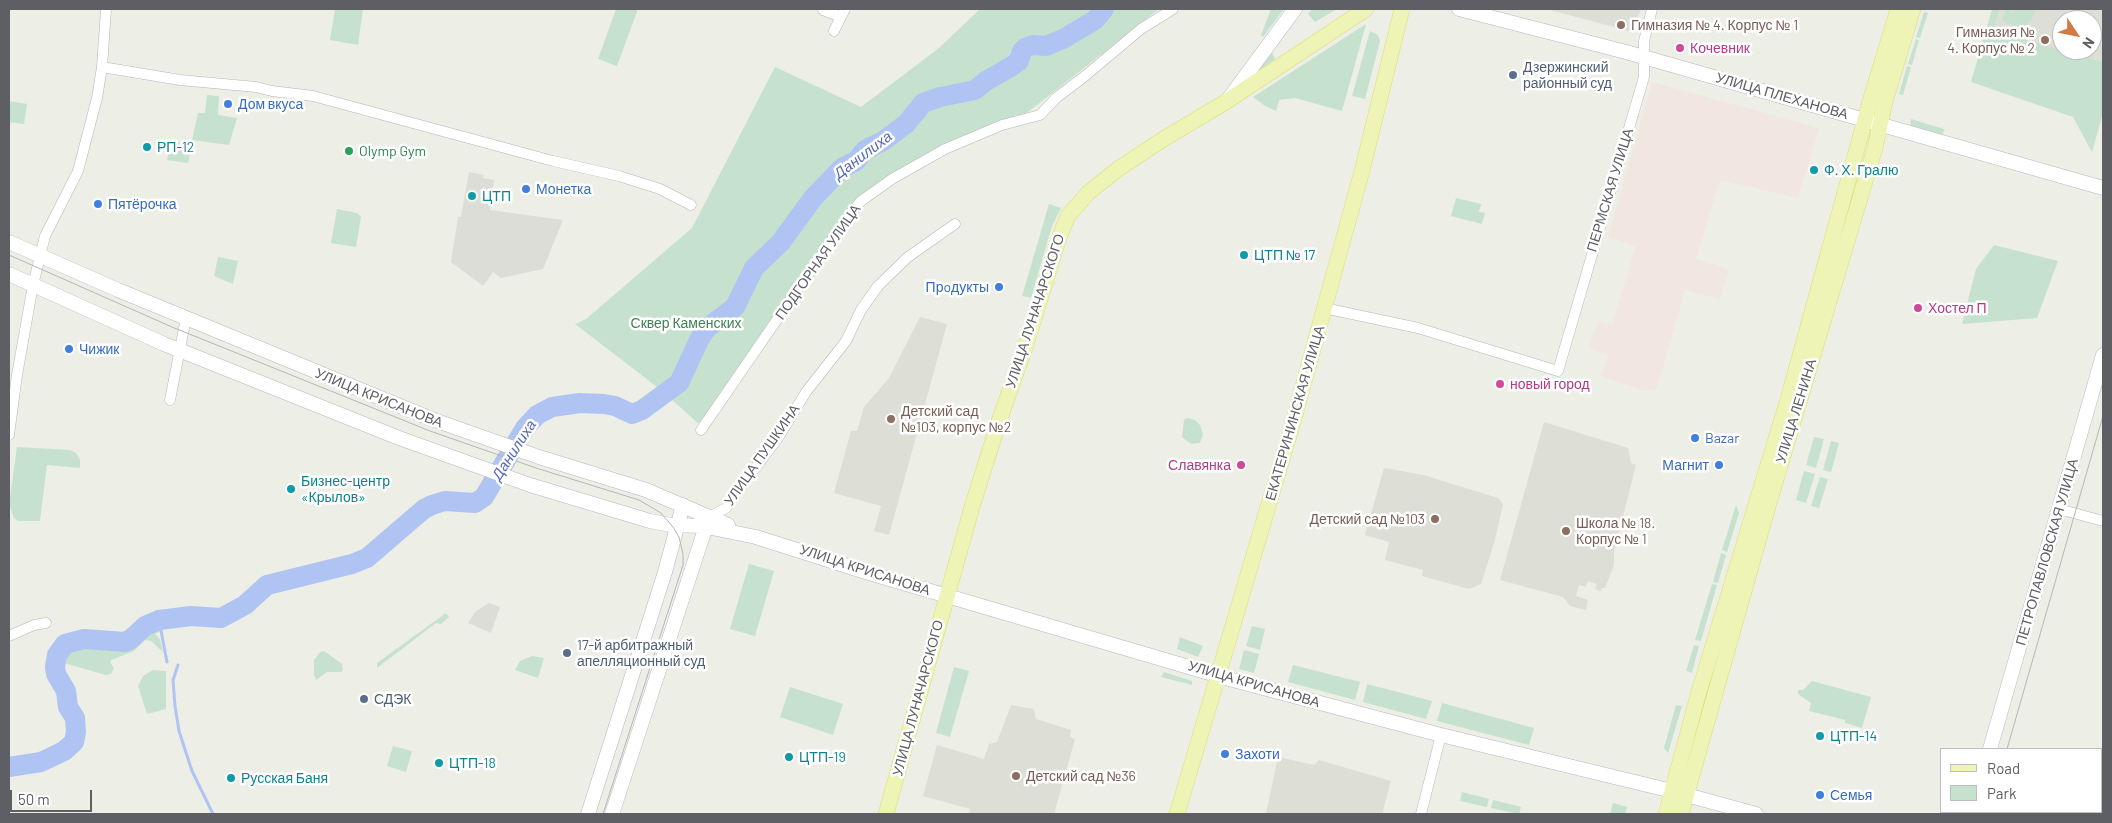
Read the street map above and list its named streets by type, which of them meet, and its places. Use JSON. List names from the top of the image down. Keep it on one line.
{"streets":{"main road":["УЛИЦА ПЛЕХАНОВА","УЛИЦА ЛУНАЧАРСКОГО","УЛИЦА КРИСАНОВА","УЛИЦА ЛЕНИНА","ЕКАТЕРИНИНСКАЯ УЛИЦА","ПЕТРОПАВЛОВСКАЯ УЛИЦА"],"street":["ПЕРМСКАЯ УЛИЦА","ПОДГОРНАЯ УЛИЦА","УЛИЦА ПУШКИНА"]},"crossings":[["УЛИЦА ПЛЕХАНОВА","ПЕРМСКАЯ УЛИЦА"],["УЛИЦА ПЛЕХАНОВА","УЛИЦА ЛЕНИНА"],["ПЕРМСКАЯ УЛИЦА","ЕКАТЕРИНИНСКАЯ УЛИЦА"],["УЛИЦА ЛУНАЧАРСКОГО","УЛИЦА КРИСАНОВА"],["УЛИЦА КРИСАНОВА","УЛИЦА ЛЕНИНА"],["УЛИЦА КРИСАНОВА","ЕКАТЕРИНИНСКАЯ УЛИЦА"],["УЛИЦА КРИСАНОВА","УЛИЦА ПУШКИНА"]],"water":["Данилиха"],"parks":["Сквер Каменских"],"places":["Гимназия № 4. Корпус № 1","Гимназия № 4. Корпус № 2","Кочевник","Дзержинский районный суд","Дом вкуса","РП-12","Olymp Gym","Ф. Х. Гралю","Монетка","ЦТП","Пятёрочка","ЦТП № 17","Прoдукты","Хостел П","Чижик","новый город","Детский сад №103, корпус №2","Bazar","Славянка","Магнит","Бизнес-центр «Крылов»","Детский сад №103","Школа № 18. Корпус № 1","17-й арбитражный апелляционный суд","СДЭК","ЦТП-14","Захоти","ЦТП-19","ЦТП-18","Детский сад №36","Русская Баня","Семья"],"legend":["Road","Park"],"scale_bar":"50 m","north":"bottom right"}
